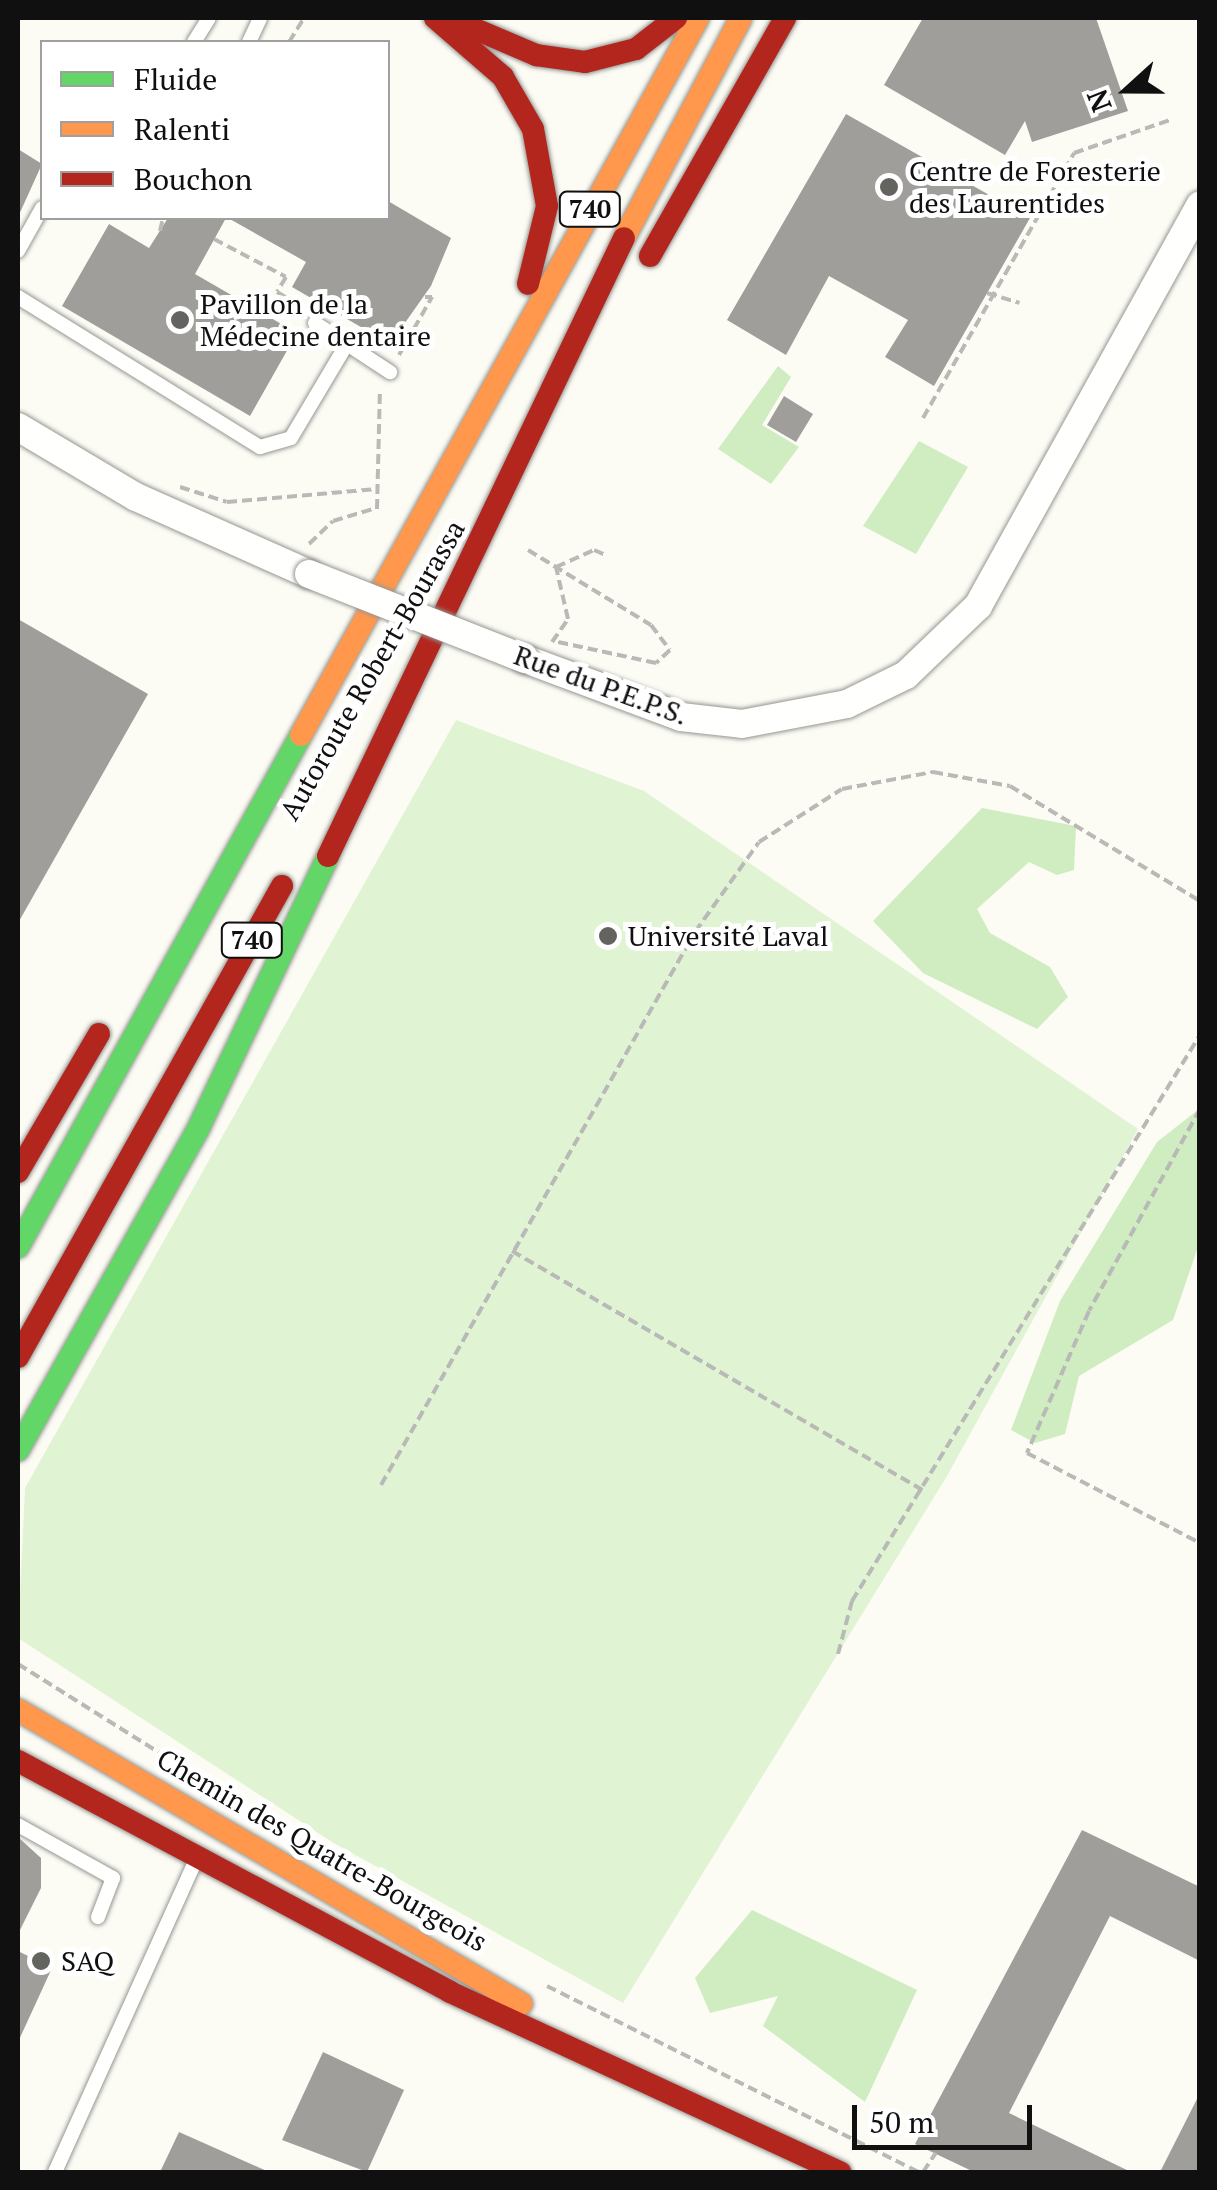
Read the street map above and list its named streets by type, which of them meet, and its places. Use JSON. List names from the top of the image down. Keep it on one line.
{"streets":{"main road":["740","Autoroute Robert-Bourassa","Chemin des Quatre-Bourgeois"],"street":["Rue du P.E.P.S."]},"places":["Centre de Foresterie des Laurentides","Pavillon de la Médecine dentaire","Université Laval","SAQ"],"legend":["Fluide","Ralenti","Bouchon"],"scale_bar":"50 m","north":"left"}
